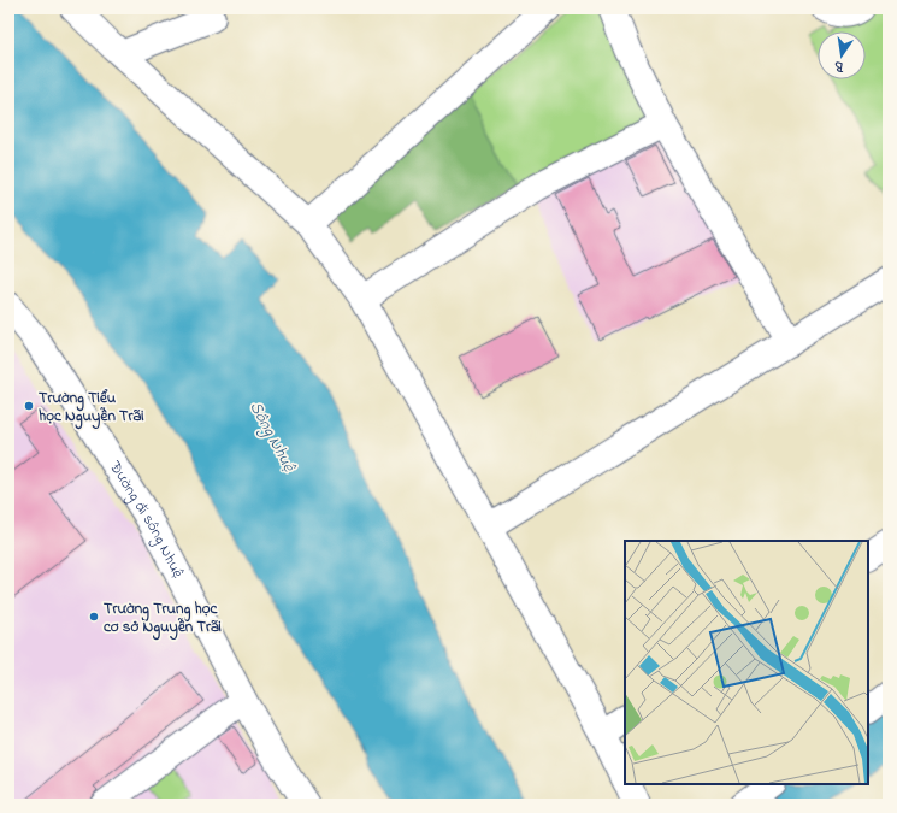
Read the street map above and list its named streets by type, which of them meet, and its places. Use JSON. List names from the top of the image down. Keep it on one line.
{"streets":{"street":["Đường đi sông Nhuệ"]},"water":["Sông Nhuệ"],"places":["Trường Tiểu học Nguyễn Trãi","Trường Trung học cơ sở Nguyễn Trãi"],"north":"bottom"}
